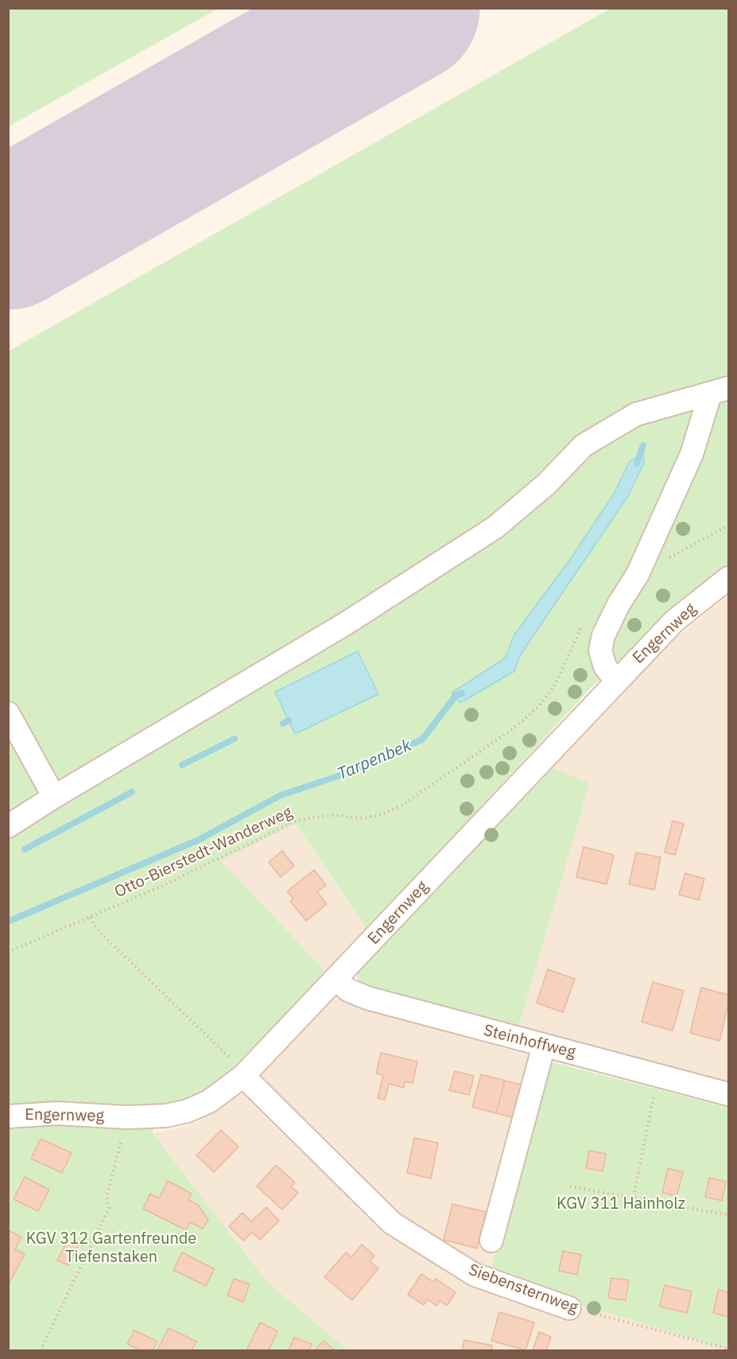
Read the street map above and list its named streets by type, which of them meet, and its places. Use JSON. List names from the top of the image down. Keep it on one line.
{"streets":{"street":["Engernweg","Steinhoffweg","Siebensternweg"],"path":["Otto-Bierstedt-Wanderweg"]},"crossings":[["Engernweg","Steinhoffweg"],["Engernweg","Siebensternweg"]],"water":["Tarpenbek"],"parks":["KGV 311 Hainholz","KGV 312 Gartenfreunde Tiefenstaken"]}
